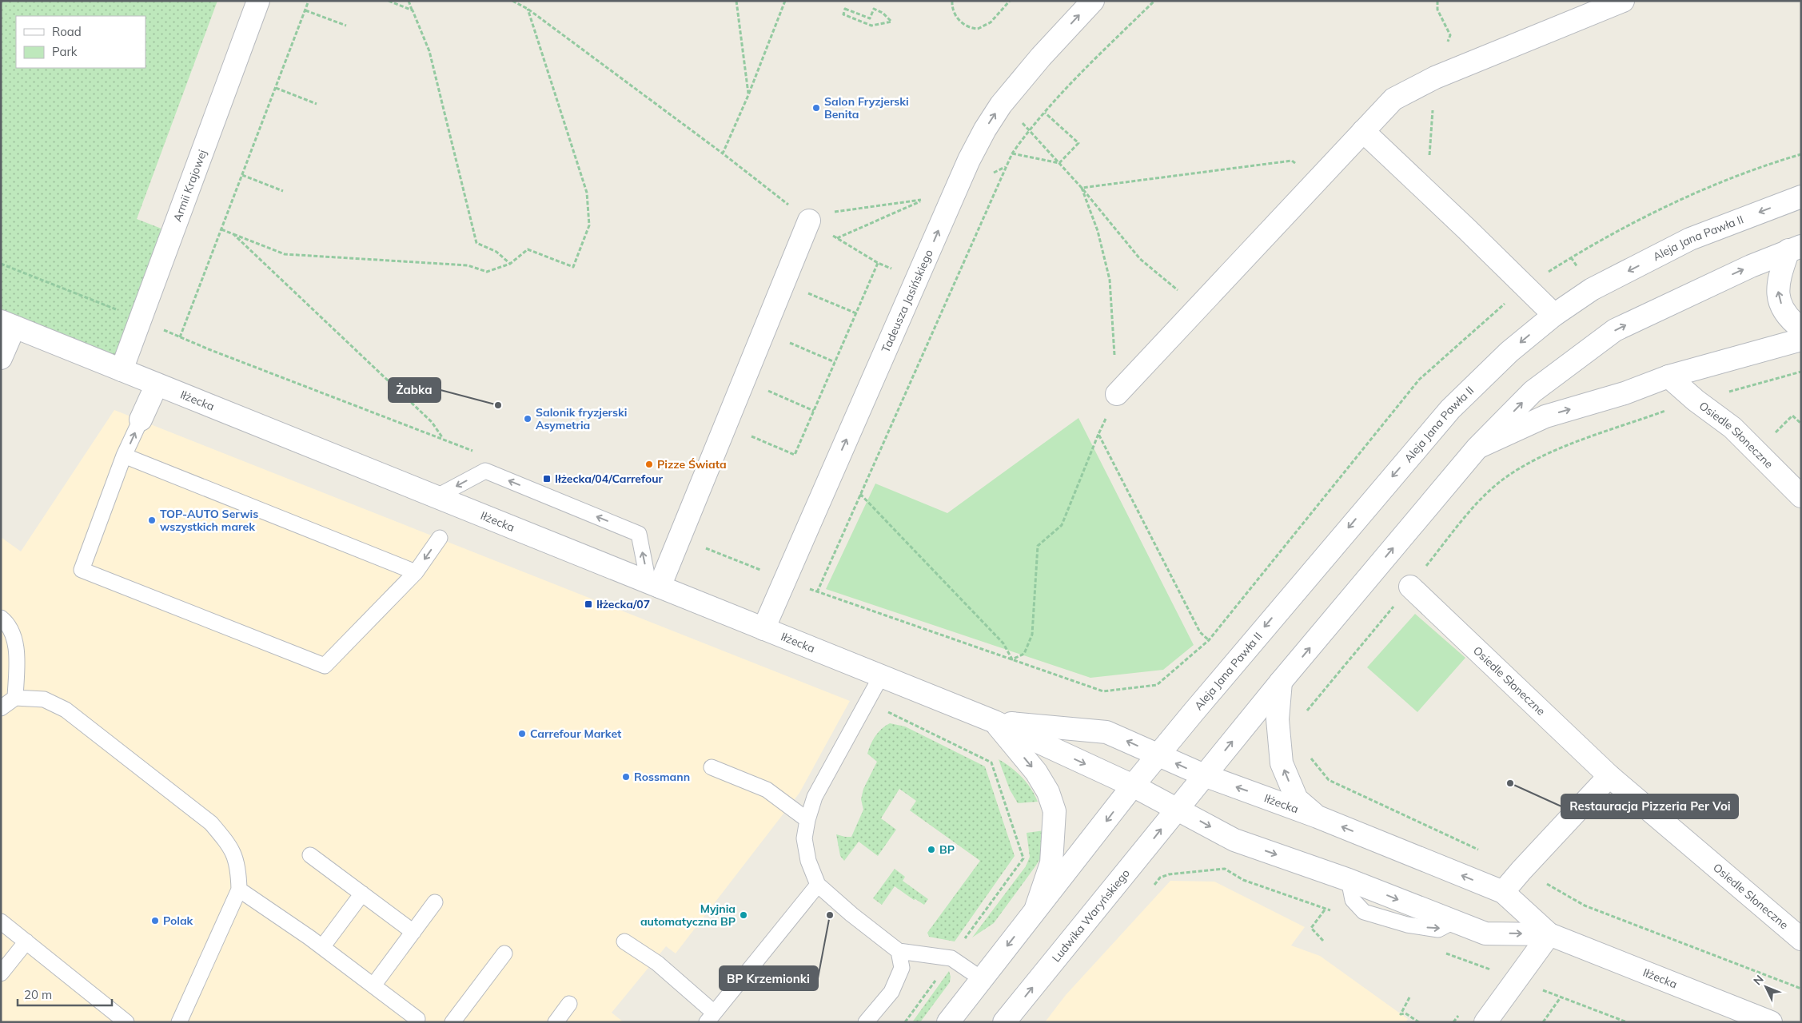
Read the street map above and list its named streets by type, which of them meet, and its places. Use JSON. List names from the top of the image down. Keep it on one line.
{"streets":{"street":["Armii Krajowej","Aleja Jana Pawła II","Tadeusza Jasińskiego","Iłżecka","Osiedle Słoneczne","Ludwika Waryńskiego"]},"crossings":[["Armii Krajowej","Iłżecka"],["Aleja Jana Pawła II","Iłżecka"],["Tadeusza Jasińskiego","Iłżecka"],["Iłżecka","Ludwika Waryńskiego"]],"places":{"other":["Salon Fryzjerski Benita","Żabka","Salonik fryzjerski Asymetria","Pizze Świata","TOP-AUTO Serwis wszystkich marek","Carrefour Market","Rossmann","Restauracja Pizzeria Per Voi","BP","Myjnia automatyczna BP","BP Krzemionki","Polak"],"transit":["Iłżecka/04/Carrefour","Iłżecka/07"]},"legend":["Road","Park"],"scale_bar":"20 m","north":"top left"}
